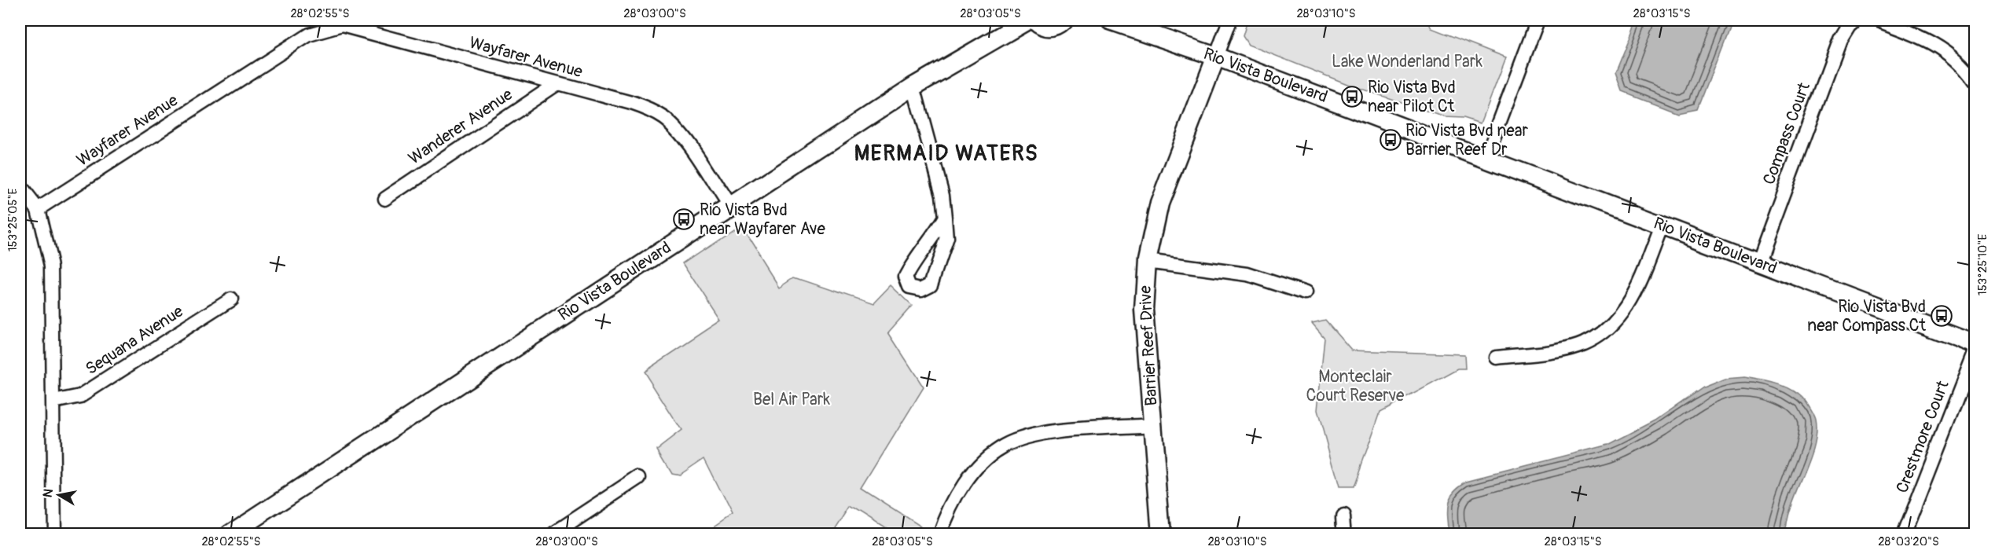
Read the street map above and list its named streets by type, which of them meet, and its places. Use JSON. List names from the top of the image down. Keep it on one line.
{"streets":{"street":["Wayfarer Avenue","Rio Vista Boulevard","Wanderer Avenue","Compass Court","Sequana Avenue","Barrier Reef Drive","Crestmore Court"]},"crossings":[["Wayfarer Avenue","Rio Vista Boulevard"],["Wayfarer Avenue","Wanderer Avenue"],["Rio Vista Boulevard","Compass Court"],["Rio Vista Boulevard","Barrier Reef Drive"]],"districts":["MERMAID WATERS"],"parks":["Lake Wonderland Park","Monteclair Court Reserve","Bel Air Park"],"places":{"bus stop":["Rio Vista Bvd near Pilot Ct","Rio Vista Bvd near Barrier Reef Dr","Rio Vista Bvd near Wayfarer Ave","Rio Vista Bvd near Compass Ct"]},"north":"left","coordinates":["28°02'55\"S","28°03'00\"S","28°03'05\"S","28°03'10\"S","28°03'15\"S","153°25'05\"E","153°25'10\"E","28°03'20\"S"]}
